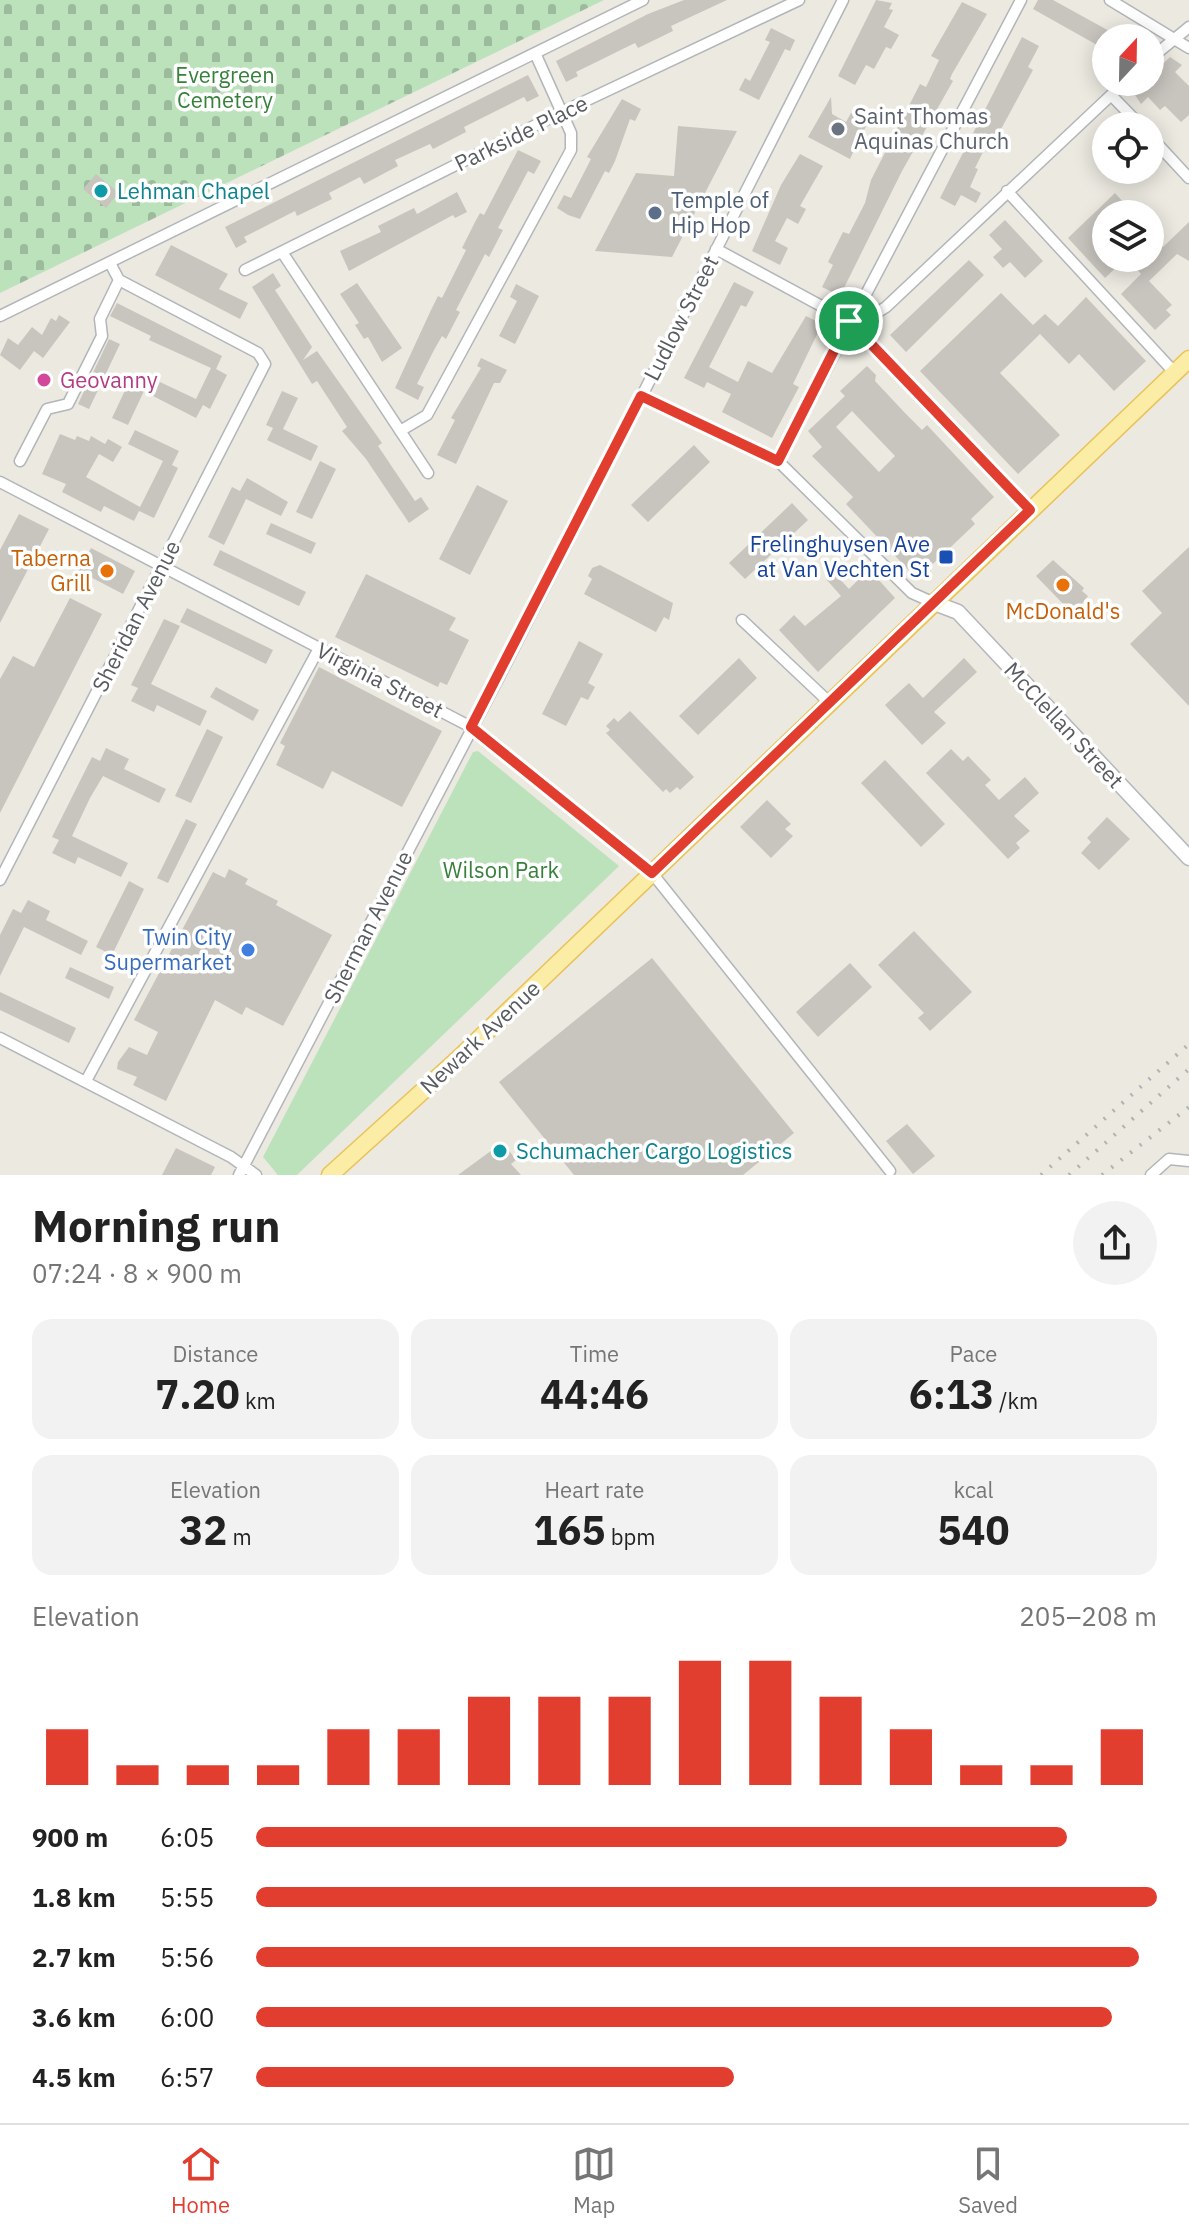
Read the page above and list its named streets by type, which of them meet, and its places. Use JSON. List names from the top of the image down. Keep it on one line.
{"streets":{"main road":["McClellan Street","Newark Avenue"],"street":["Parkside Place","Ludlow Street","Sheridan Avenue","Virginia Street","Sherman Avenue"]},"crossings":[["Ludlow Street","Sherman Avenue"],["Sheridan Avenue","Virginia Street"],["Virginia Street","Sherman Avenue"],["Virginia Street","Newark Avenue"],["McClellan Street","Newark Avenue"]],"parks":["Evergreen Cemetery","Wilson Park"],"places":{"other":["Saint Thomas Aquinas Church","Lehman Chapel","Temple of Hip Hop","Geovanny","Taberna Grill","McDonald's","Twin City Supermarket","Schumacher Cargo Logistics"],"transit":["Frelinghuysen Ave at Van Vechten St"]},"north":"top","page":{"heading":["Morning run","07:24 · 8 × 900 m"],"stats":[["Distance","7.20 km"],["Time","44:46"],["Pace","6:13 /km"],["Elevation","32 m"],["Heart rate","165 bpm"],["kcal","540"]],"chart":["Elevation","205–208 m"],"list":[{"name":"900 m","note":"6:05"},{"name":"1.8 km","note":"5:55"},{"name":"2.7 km","note":"5:56"},{"name":"3.6 km","note":"6:00"},{"name":"4.5 km","note":"6:57"}],"tabs":["Home","Map","Saved"]}}
